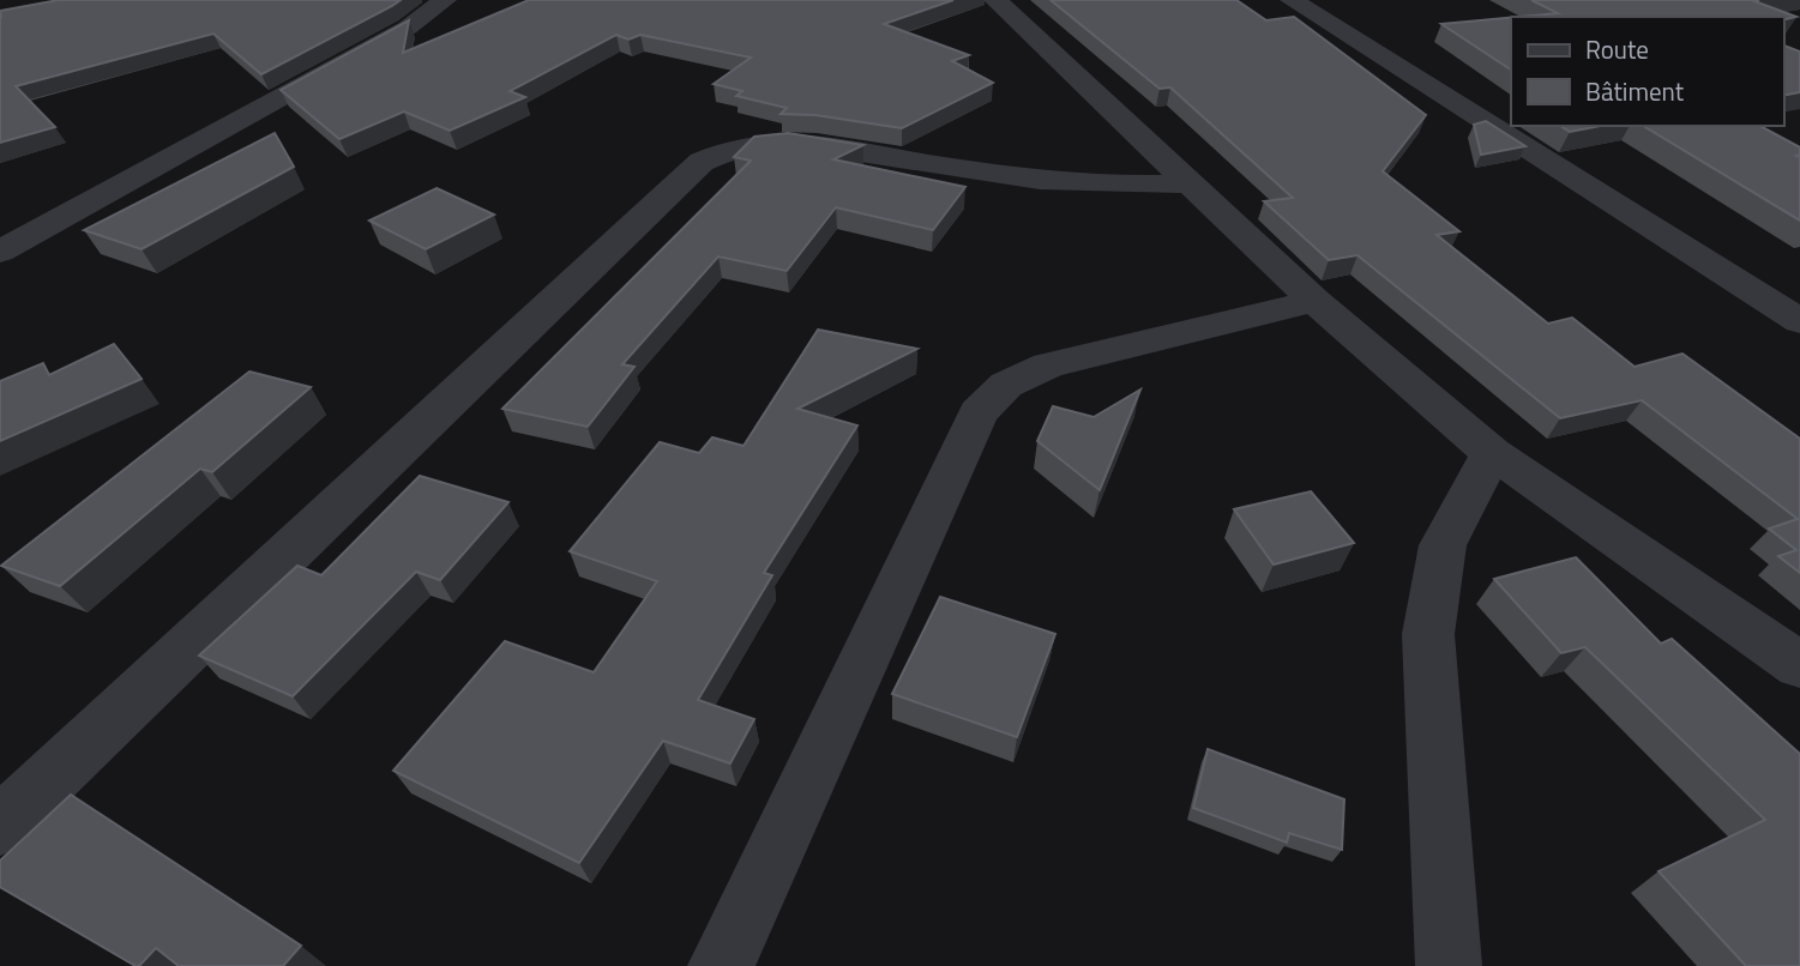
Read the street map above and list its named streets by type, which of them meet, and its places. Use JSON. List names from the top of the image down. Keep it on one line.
{"legend":["Route","Bâtiment"]}
